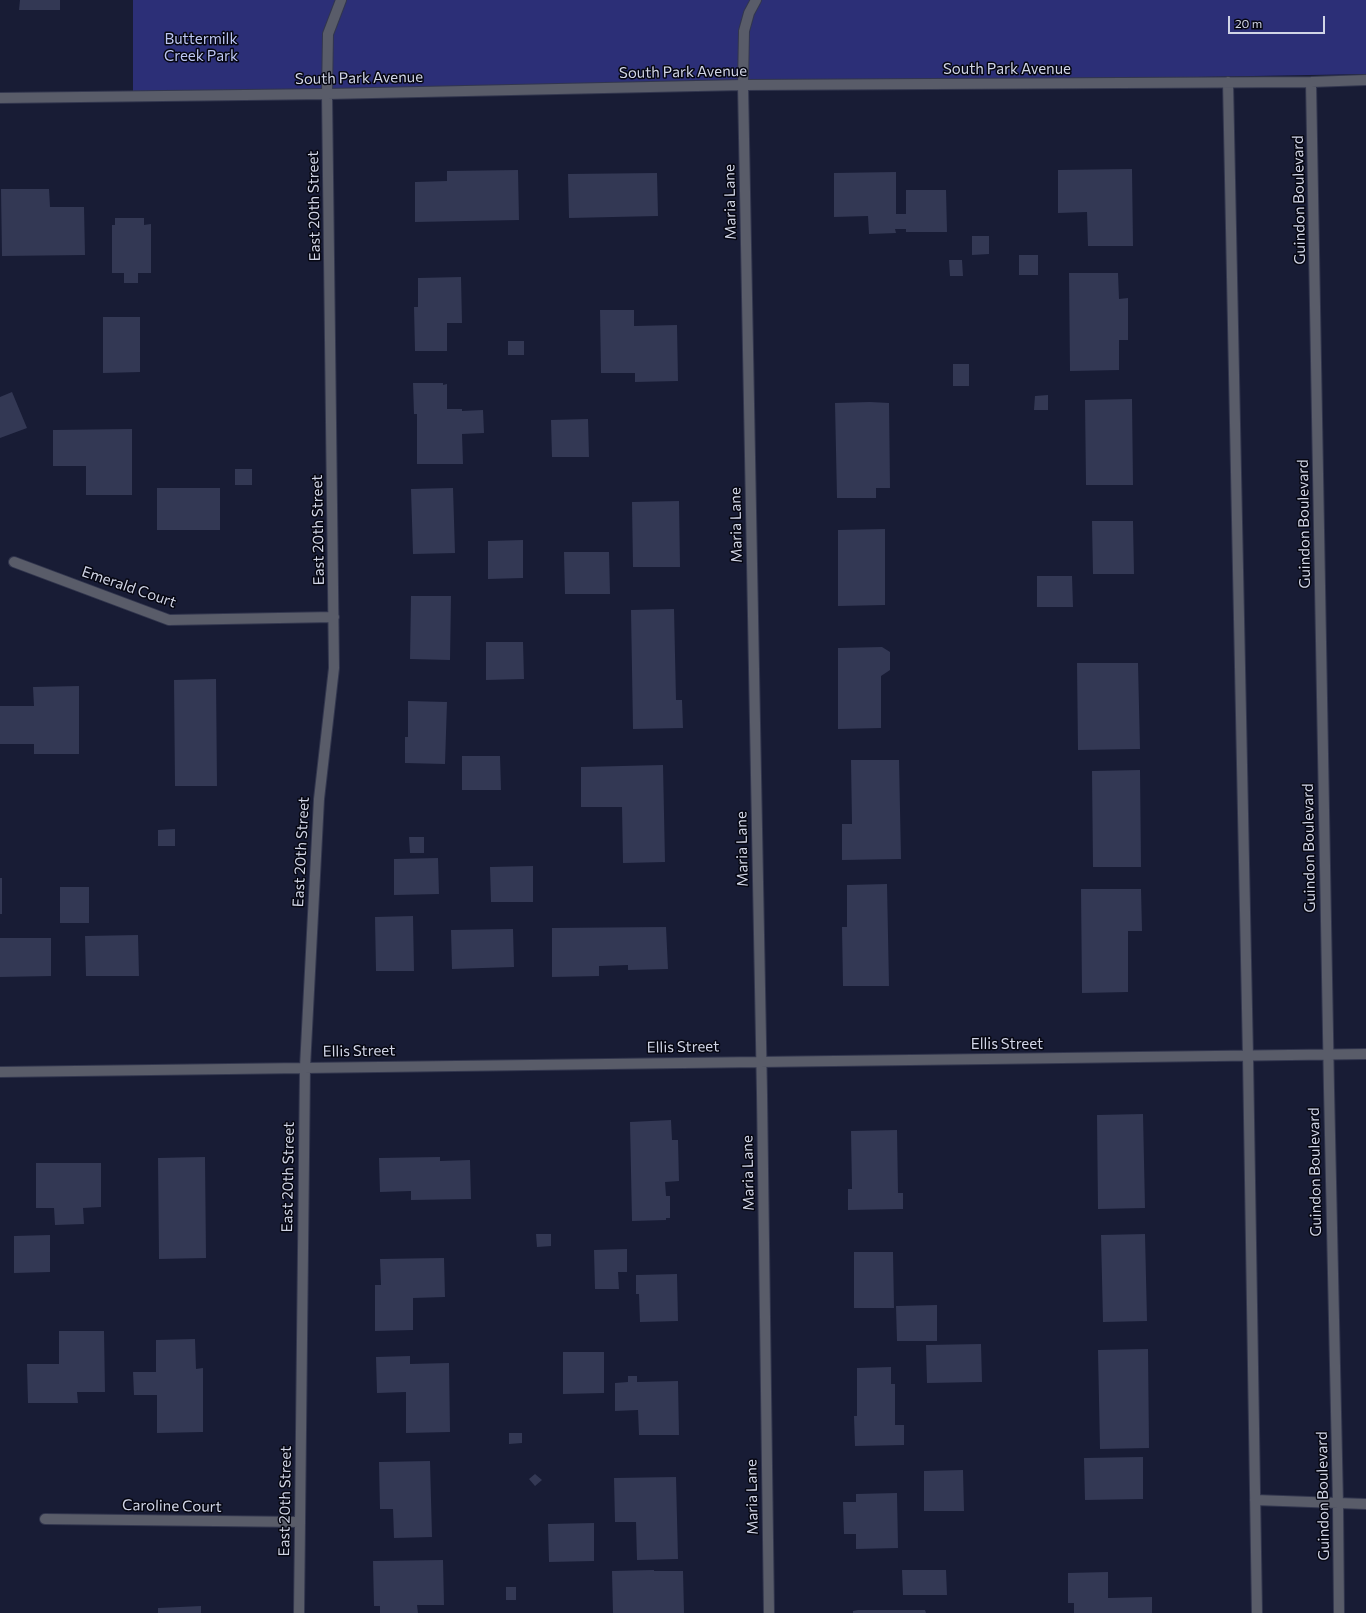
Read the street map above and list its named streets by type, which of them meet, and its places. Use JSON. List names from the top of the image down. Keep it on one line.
{"streets":{"street":["South Park Avenue","Guindon Boulevard","Maria Lane","East 20th Street","Emerald Court","Ellis Street","Caroline Court"]},"crossings":[["South Park Avenue","Guindon Boulevard"],["South Park Avenue","Maria Lane"],["South Park Avenue","East 20th Street"],["Guindon Boulevard","Ellis Street"],["Maria Lane","Ellis Street"],["East 20th Street","Emerald Court"],["East 20th Street","Ellis Street"],["East 20th Street","Caroline Court"]],"parks":["Buttermilk Creek Park"],"scale_bar":"20 m"}
